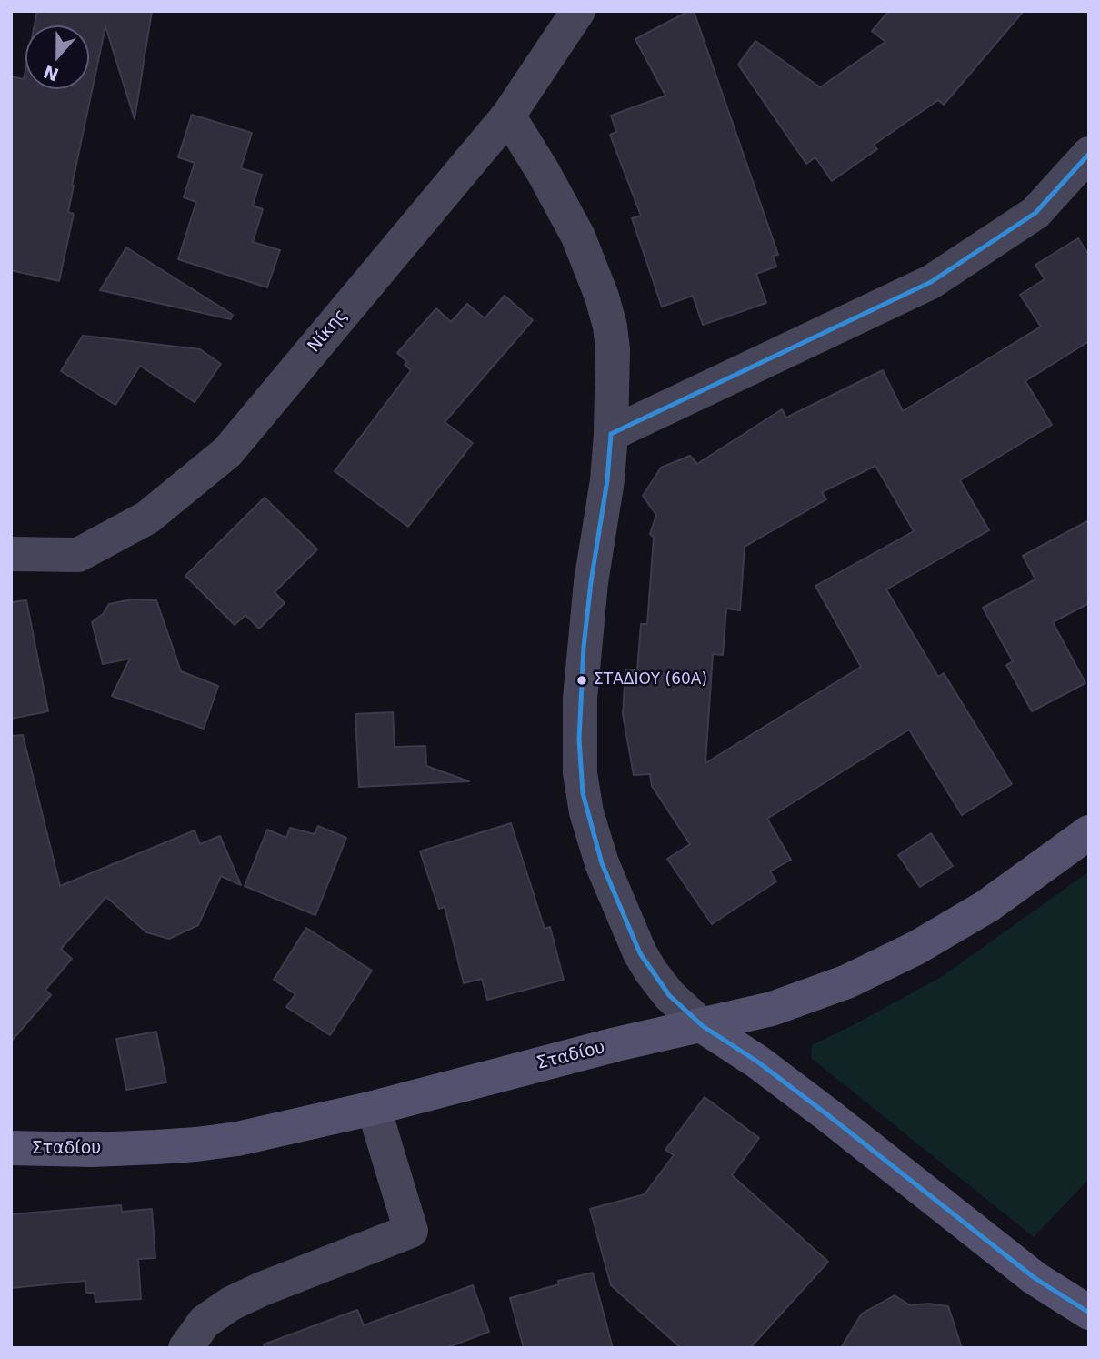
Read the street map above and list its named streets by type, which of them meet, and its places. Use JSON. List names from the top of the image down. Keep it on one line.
{"streets":{"street":["Νίκης","Σταδίου"]},"places":["ΣΤΑΔΙΟΥ (60A)"],"north":"bottom"}
